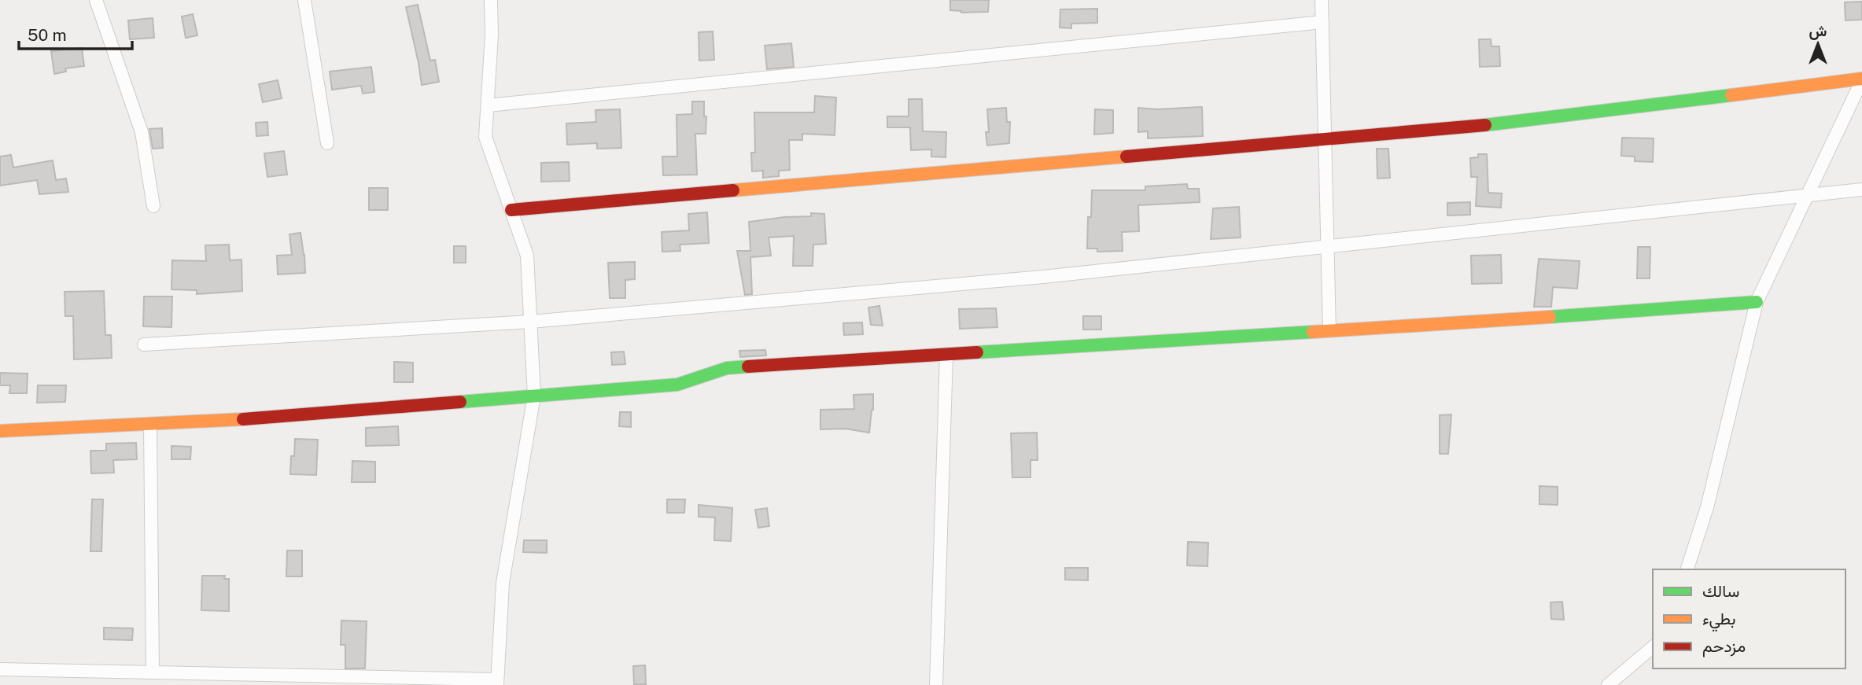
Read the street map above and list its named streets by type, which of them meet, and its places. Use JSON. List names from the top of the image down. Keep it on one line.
{"legend":["سالك","بطيء","مزدحم"],"scale_bar":"50 m","north":"top"}
